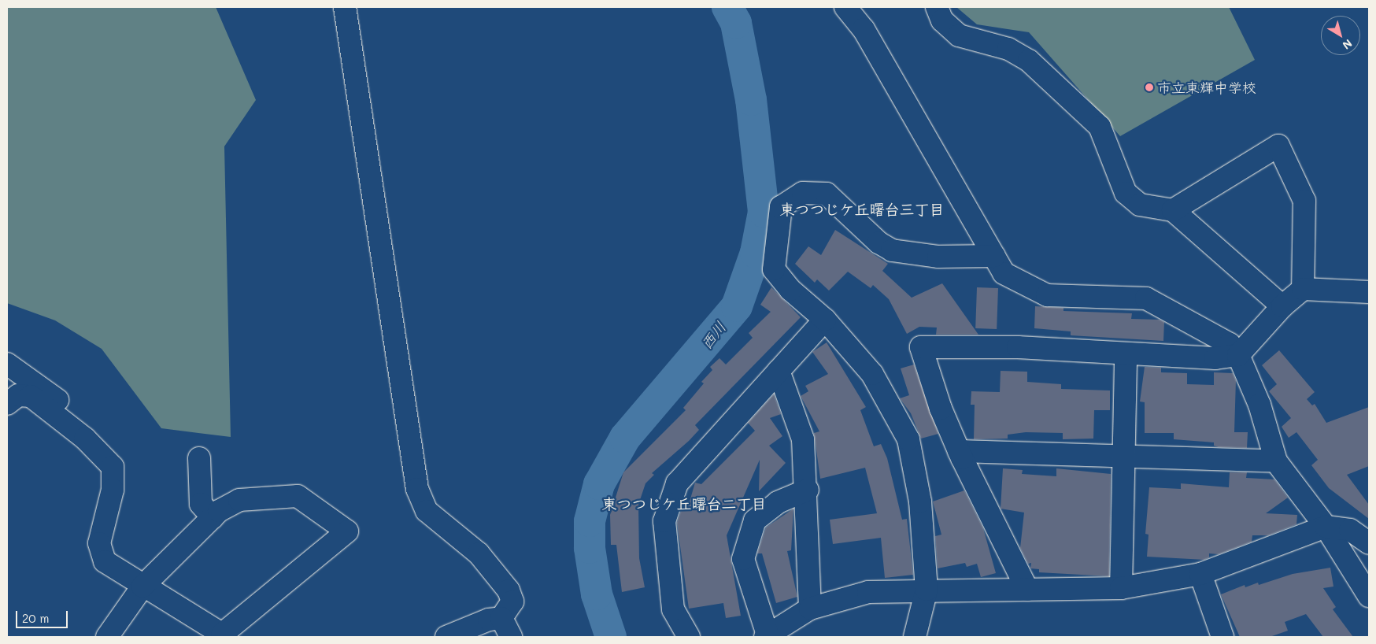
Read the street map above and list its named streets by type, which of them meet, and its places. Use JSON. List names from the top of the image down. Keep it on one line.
{"districts":["東つつじケ丘曙台三丁目","東つつじケ丘曙台二丁目"],"water":["西川"],"places":["市立東輝中学校"],"scale_bar":"20 m","north":"bottom right"}
